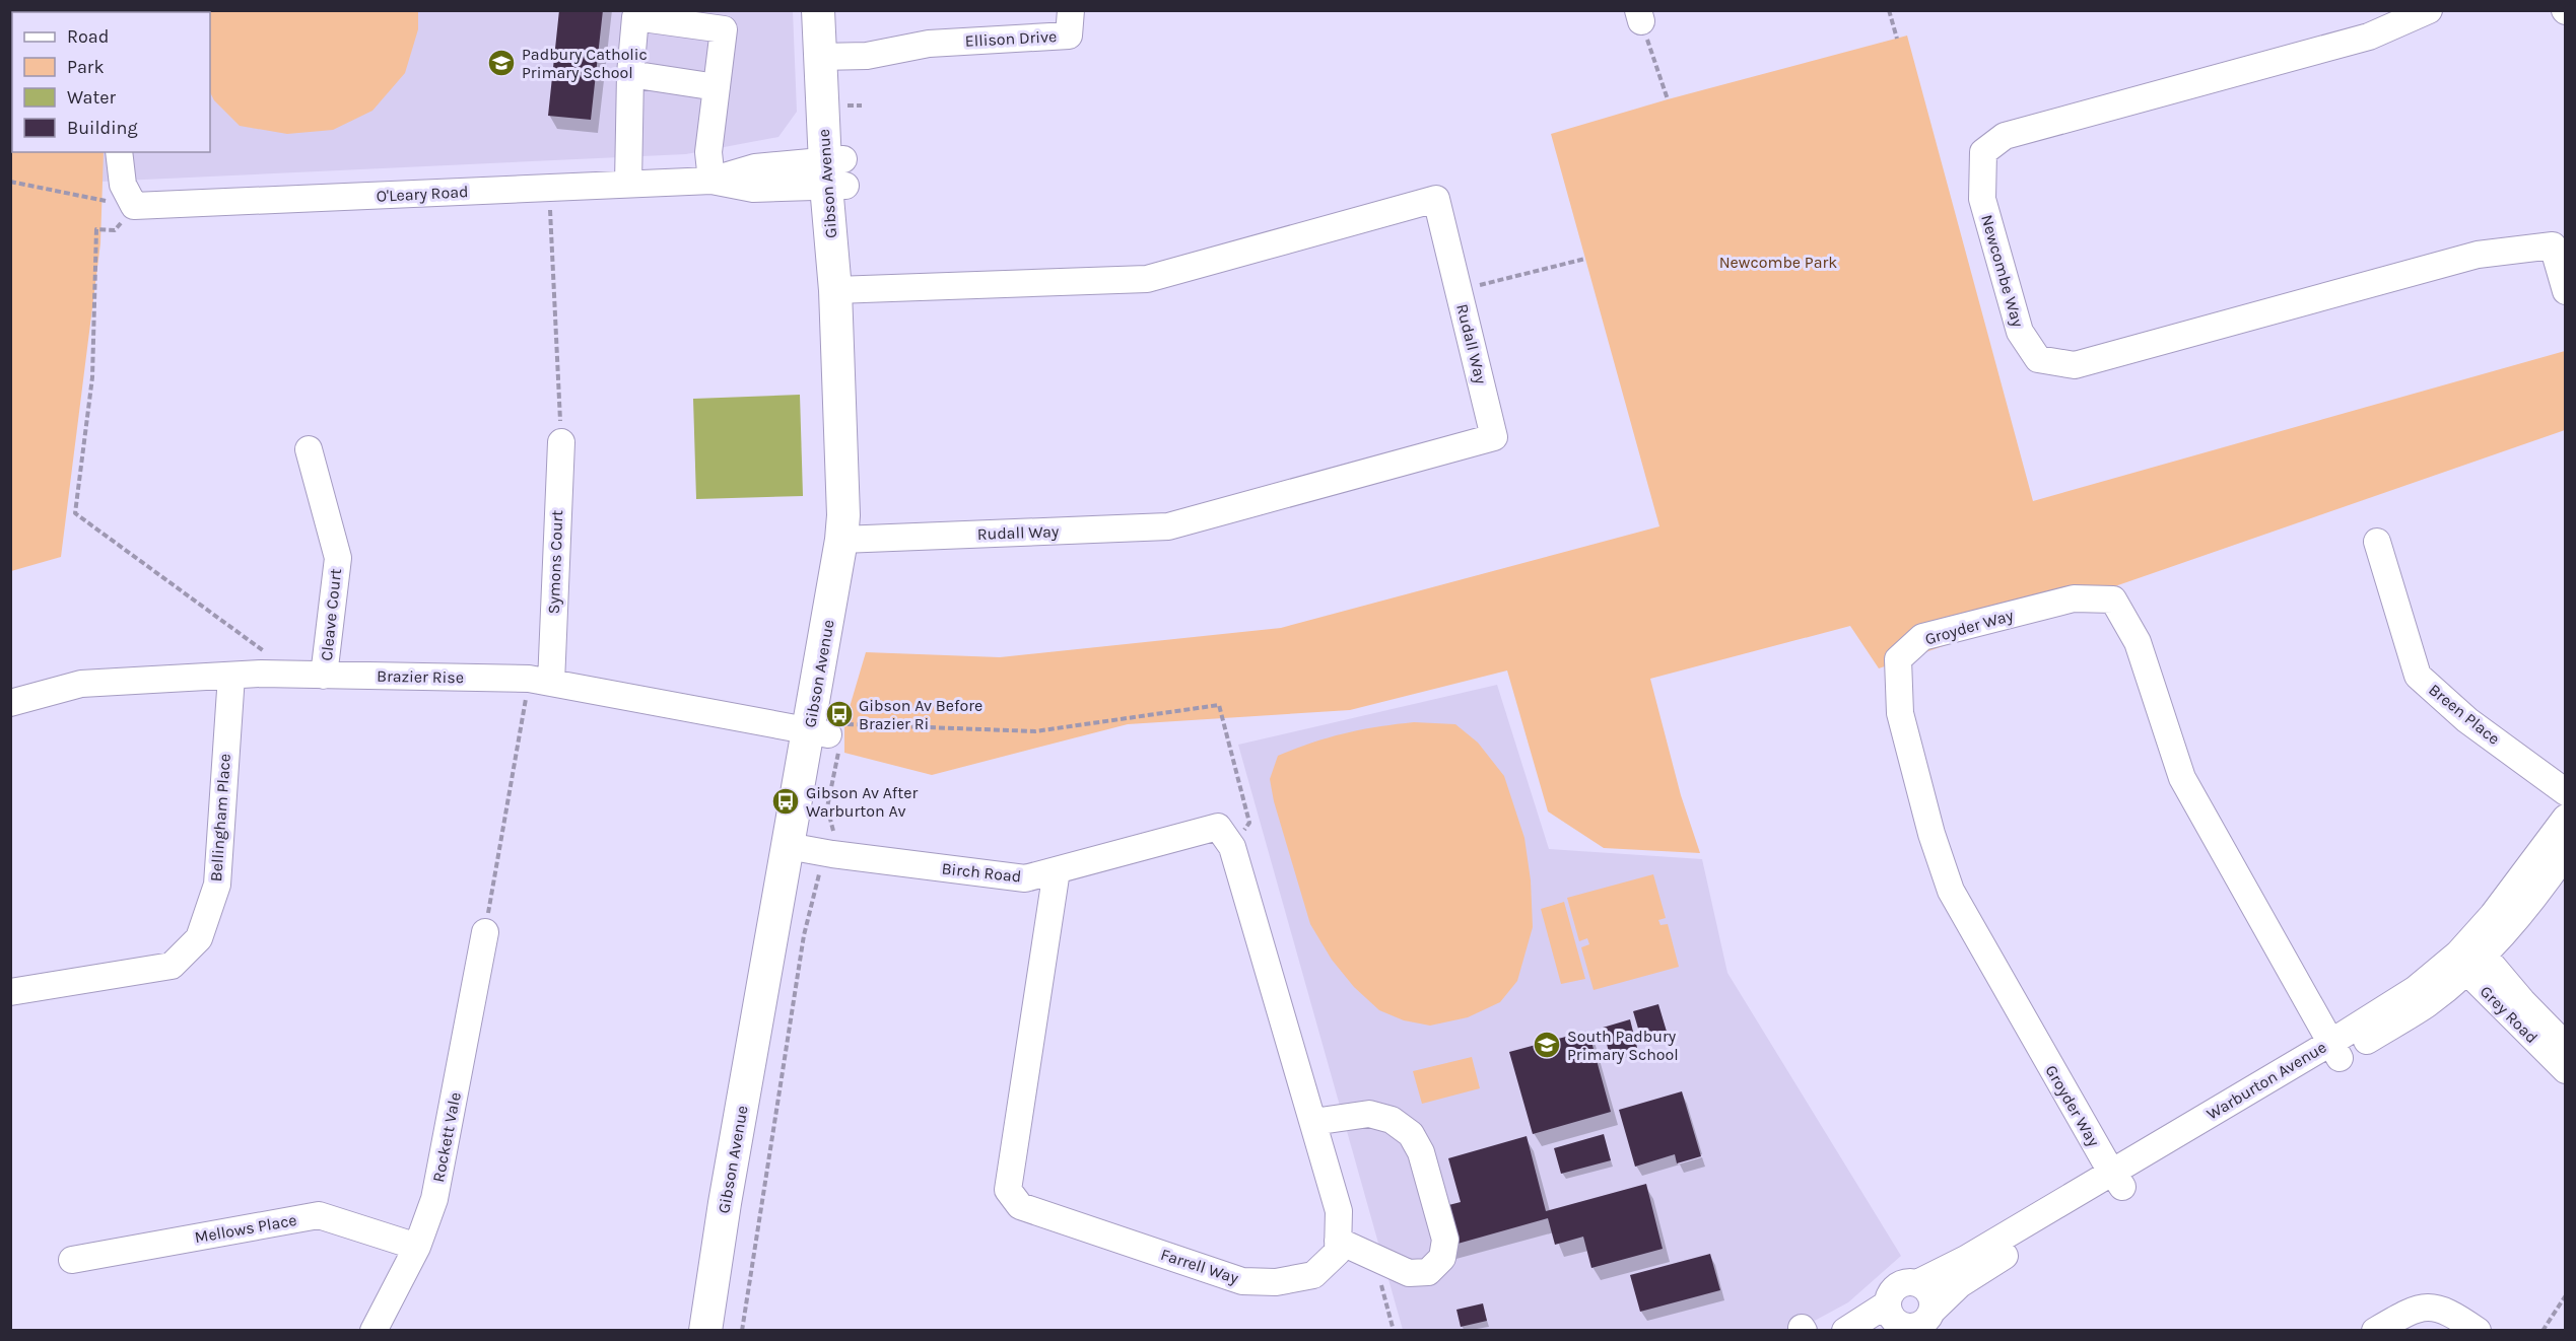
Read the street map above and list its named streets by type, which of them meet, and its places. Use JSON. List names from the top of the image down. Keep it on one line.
{"streets":{"main road":["Gibson Avenue"],"street":["Ellison Drive","O'Leary Road","Newcombe Way","Rudall Way","Symons Court","Cleave Court","Groyder Way","Brazier Rise","Breen Place","Bellingham Place","Birch Road","Grey Road","Warburton Avenue","Rockett Vale","Mellows Place","Farrell Way"]},"crossings":[["Ellison Drive","Gibson Avenue"],["Gibson Avenue","O'Leary Road"],["Gibson Avenue","Rudall Way"],["Gibson Avenue","Brazier Rise"],["Gibson Avenue","Birch Road"],["Symons Court","Brazier Rise"],["Cleave Court","Brazier Rise"],["Groyder Way","Warburton Avenue"],["Brazier Rise","Bellingham Place"],["Birch Road","Farrell Way"],["Grey Road","Warburton Avenue"],["Rockett Vale","Mellows Place"]],"parks":["Newcombe Park"],"places":{"school or university":["Padbury Catholic Primary School","South Padbury Primary School"],"bus stop":["Gibson Av Before Brazier Ri","Gibson Av After Warburton Av"]},"legend":["Road","Park","Water","Building"]}
